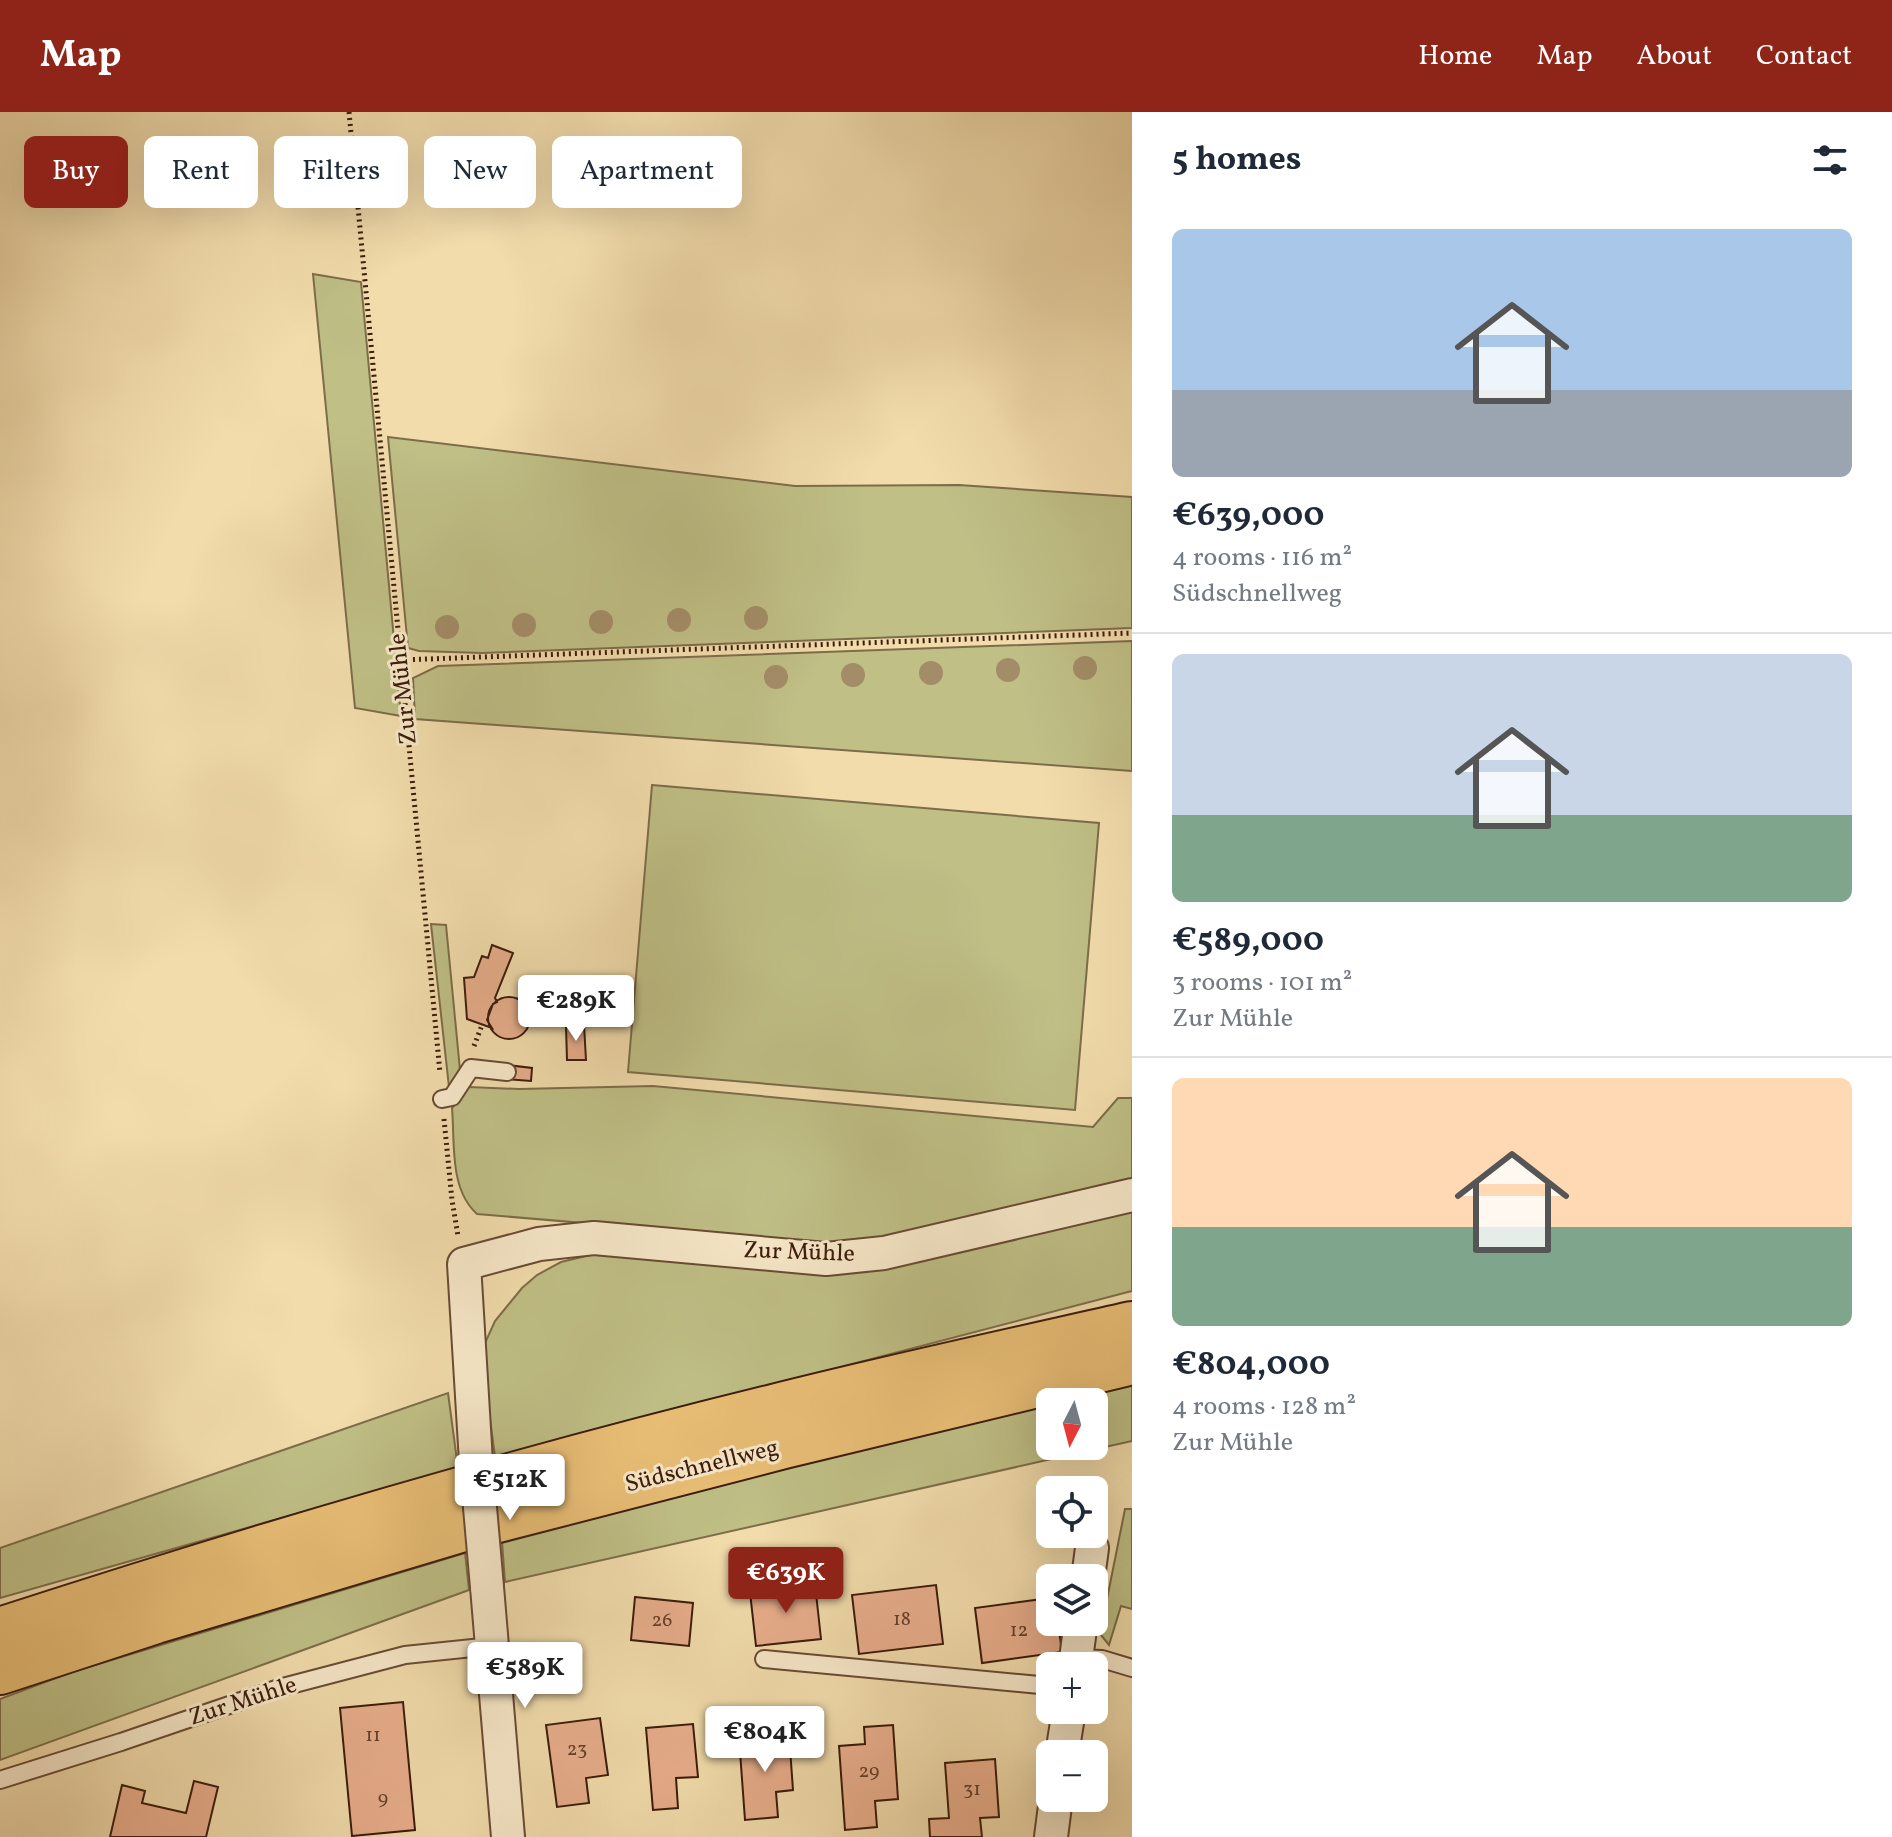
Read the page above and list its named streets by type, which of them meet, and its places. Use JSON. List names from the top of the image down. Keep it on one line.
{"streets":{"highway":["Südschnellweg"],"street":["Zur Mühle"]},"house_numbers":["18","26","12","11","23","29","31","9"],"north":"bottom","page":{"header":"Map","nav":["Home","Map","About","Contact"],"heading":"5 homes","chip":["Buy","Rent","Filters","New","Apartment"],"list":[{"name":"€639,000","note":"4 rooms · 116 m² · Südschnellweg"},{"name":"€589,000","note":"3 rooms · 101 m² · Zur Mühle"},{"name":"€804,000","note":"4 rooms · 128 m² · Zur Mühle"}],"price":["€289K","€512K","€639K","€589K","€804K"],"map_buttons":["+","−"]}}
